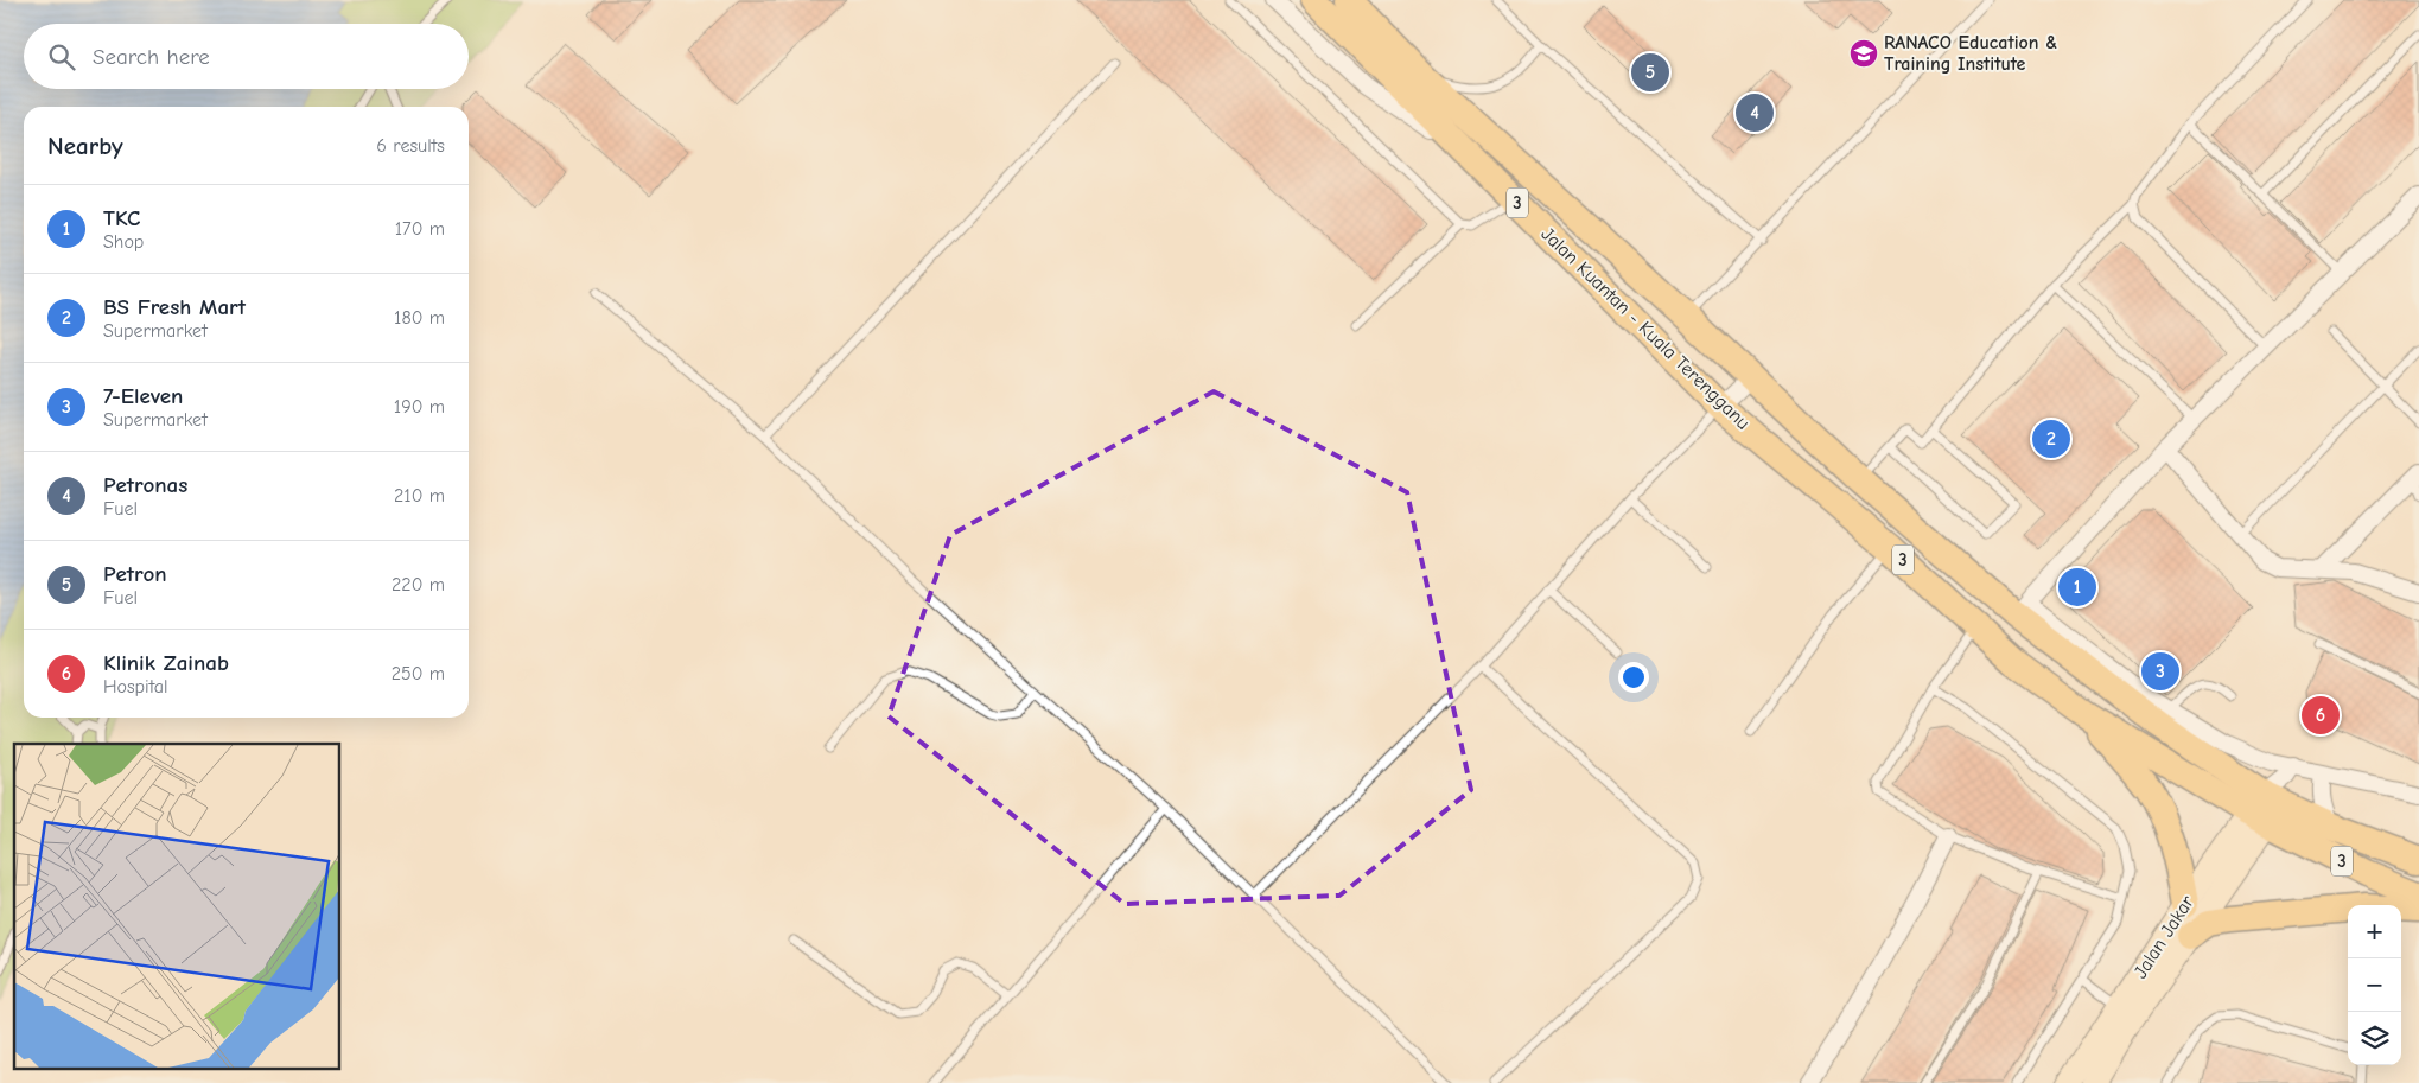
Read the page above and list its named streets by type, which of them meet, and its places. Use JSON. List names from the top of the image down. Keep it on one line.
{"streets":{"highway":["3","Jalan Kuantan - Kuala Terengganu"],"main road":["Jalan Jakar"]},"crossings":[["Jalan Kuantan - Kuala Terengganu","Jalan Jakar"]],"places":{"school or university":["RANACO Education & Training Institute"]},"page":{"search":"Search here","pins":["5","4","2","1","3","6"],"heading":["Nearby","6 results"],"list":[{"mark":"1","name":"TKC","note":"Shop","value":"170 m"},{"mark":"2","name":"BS Fresh Mart","note":"Supermarket","value":"180 m"},{"mark":"3","name":"7-Eleven","note":"Supermarket","value":"190 m"},{"mark":"4","name":"Petronas","note":"Fuel","value":"210 m"},{"mark":"5","name":"Petron","note":"Fuel","value":"220 m"},{"mark":"6","name":"Klinik Zainab","note":"Hospital","value":"250 m"}],"map_buttons":["+","−"]}}
